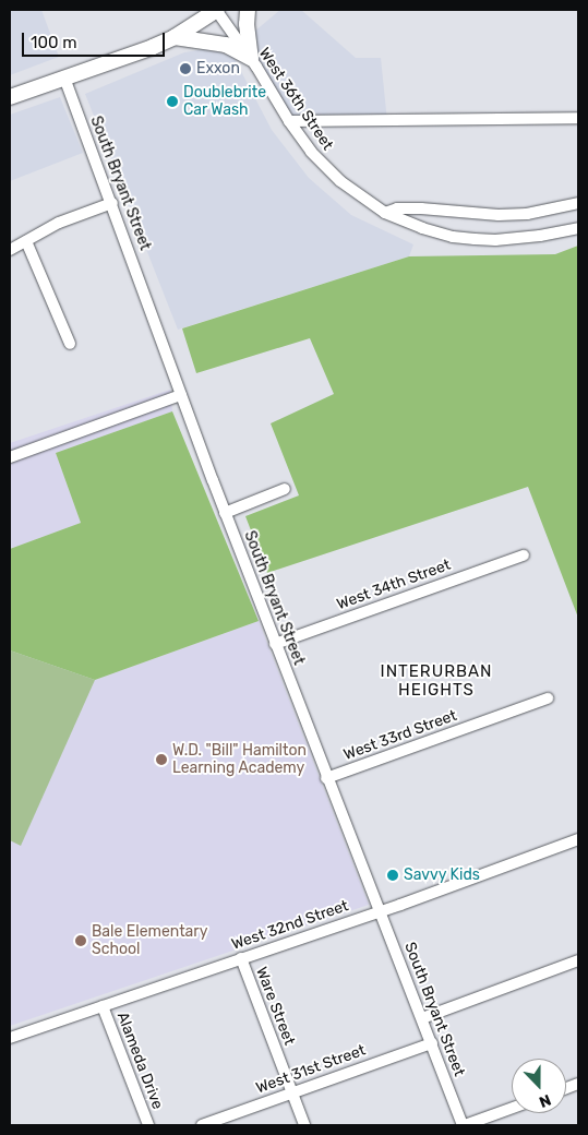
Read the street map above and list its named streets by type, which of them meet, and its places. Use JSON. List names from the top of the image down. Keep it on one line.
{"streets":{"street":["West 36th Street","South Bryant Street","West 34th Street","West 33rd Street","West 32nd Street","Ware Street","Alameda Drive","West 31st Street"]},"crossings":[["South Bryant Street","West 34th Street"],["South Bryant Street","West 33rd Street"],["South Bryant Street","West 32nd Street"],["South Bryant Street","West 31st Street"],["West 32nd Street","Ware Street"],["West 32nd Street","Alameda Drive"],["Ware Street","West 31st Street"]],"districts":["INTERURBAN HEIGHTS"],"places":["Exxon","Doublebrite Car Wash","W.D. \"Bill\" Hamilton Learning Academy","Savvy Kids","Bale Elementary School"],"scale_bar":"100 m","north":"bottom"}
